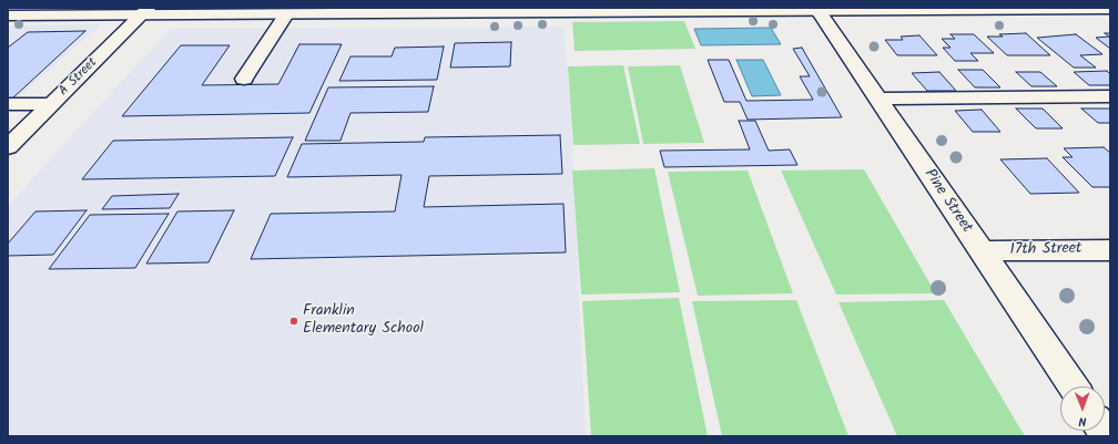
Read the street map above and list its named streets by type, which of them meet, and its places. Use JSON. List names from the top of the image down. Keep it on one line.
{"streets":{"main road":["A Street","Pine Street","17th Street"]},"crossings":[["Pine Street","17th Street"]],"places":["Franklin Elementary School"],"north":"bottom"}
